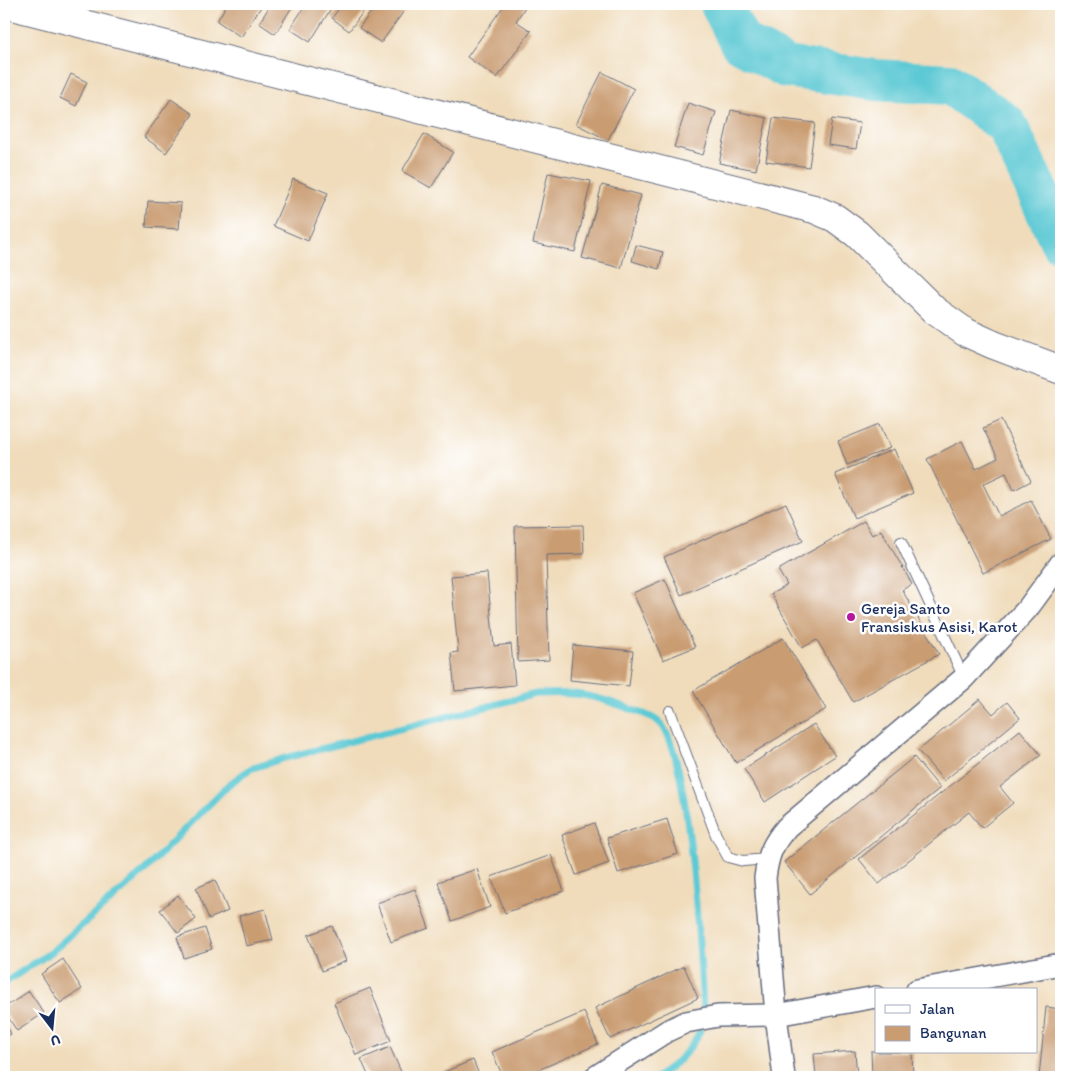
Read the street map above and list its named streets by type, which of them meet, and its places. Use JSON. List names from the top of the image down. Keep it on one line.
{"places":["Gereja Santo Fransiskus Asisi, Karot"],"legend":["Jalan","Bangunan"],"north":"bottom"}
